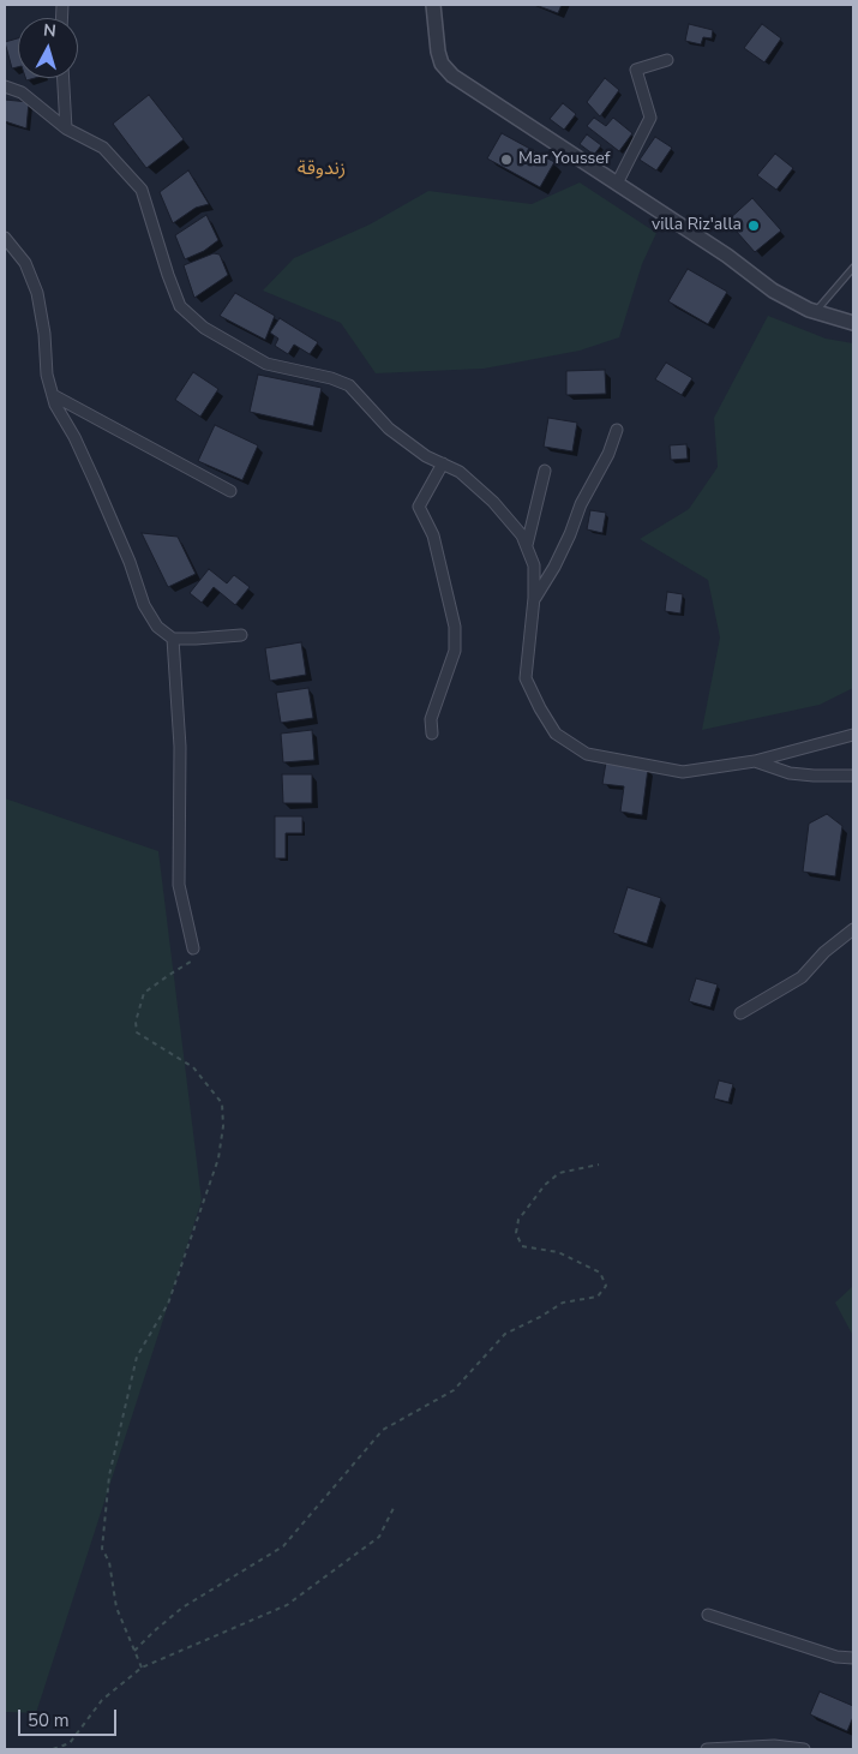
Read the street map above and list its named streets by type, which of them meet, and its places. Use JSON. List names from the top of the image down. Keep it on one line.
{"districts":["زندوقة"],"places":["Mar Youssef","villa Riz'alla"],"scale_bar":"50 m","north":"top"}
